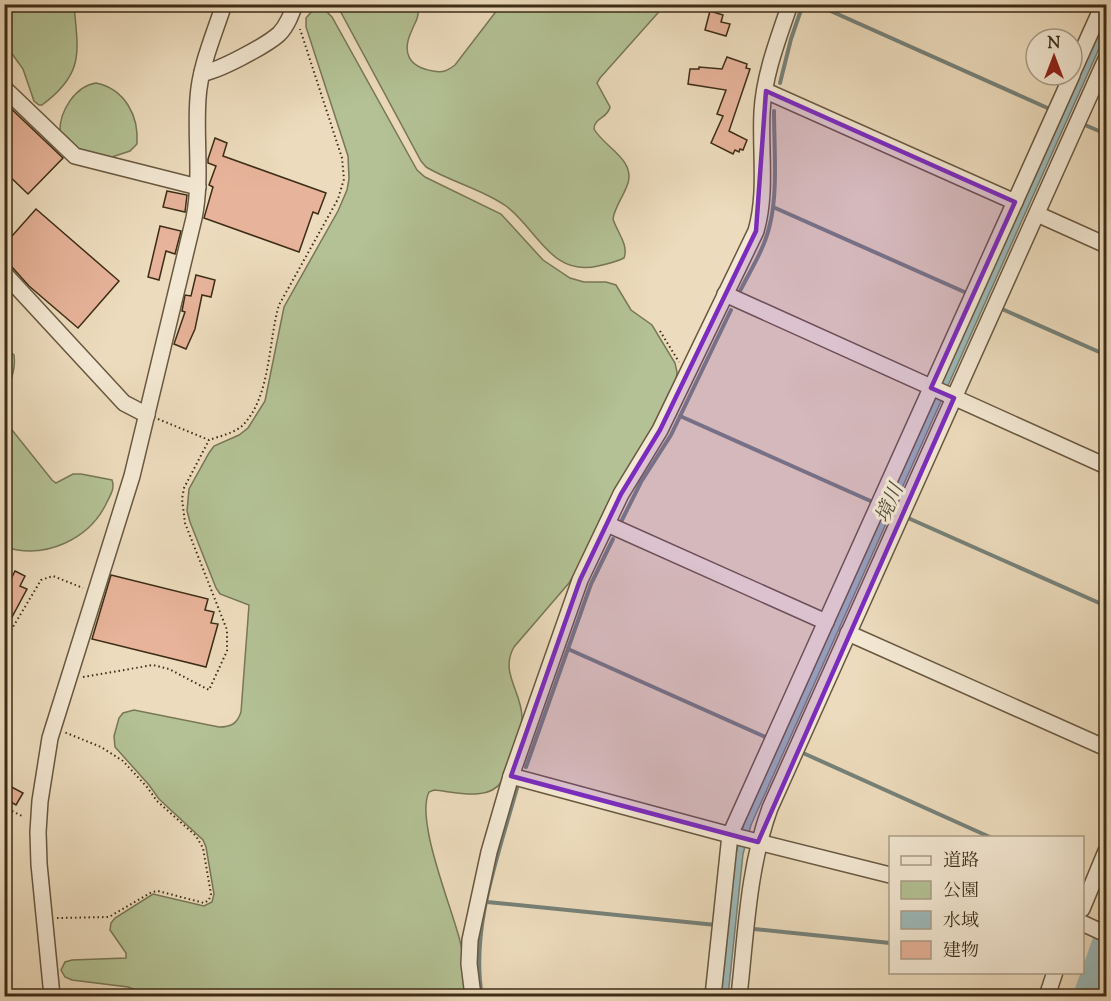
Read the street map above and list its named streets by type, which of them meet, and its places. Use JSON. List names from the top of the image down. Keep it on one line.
{"water":["境川"],"legend":["道路","公園","水域","建物"],"north":"top"}
